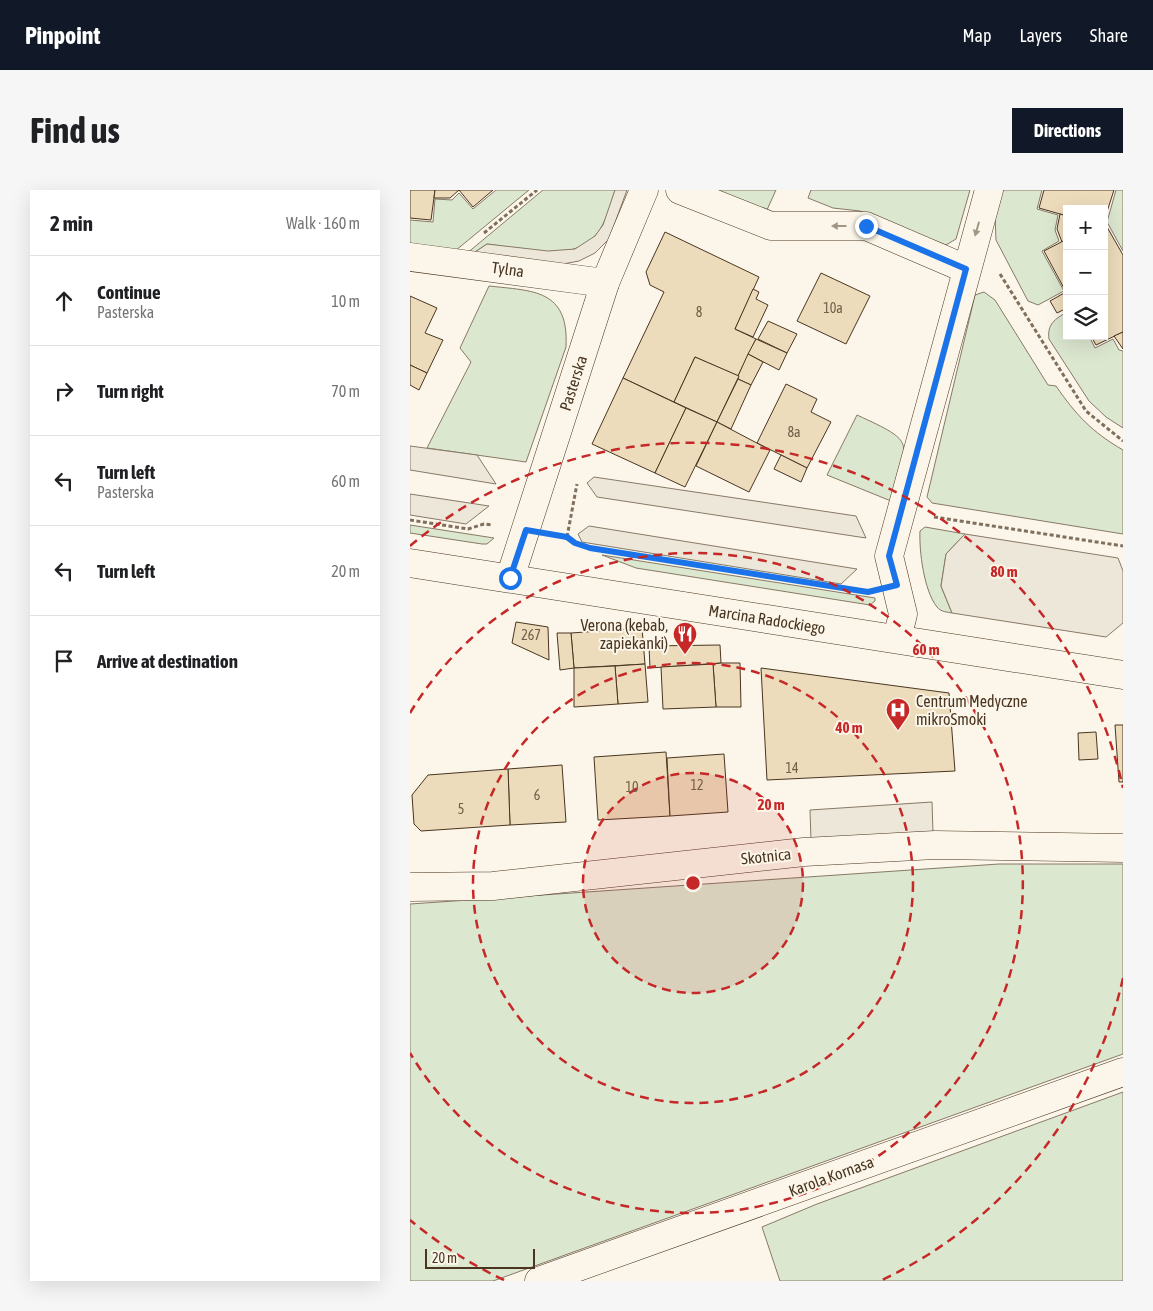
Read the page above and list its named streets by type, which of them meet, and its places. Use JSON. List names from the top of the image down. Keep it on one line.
{"streets":{"street":["Tylna","Pasterska","Marcina Radockiego","Skotnica","Karola Kornasa"]},"crossings":[["Tylna","Pasterska"],["Pasterska","Marcina Radockiego"]],"places":{"restaurant":["Verona (kebab, zapiekanki)"],"hospital":["Centrum Medyczne mikroSmoki"]},"house_numbers":["10a","8","8a","267","14","12","10","6","5"],"scale_bar":"20 m","page":{"header":"Pinpoint","nav":["Map","Layers","Share"],"buttons":"Directions","title":"Find us","heading":["2 min","Walk · 160 m"],"map_buttons":["+","−"],"list":[["Continue","Pasterska","10 m"],["Turn right","70 m"],["Turn left","Pasterska","60 m"],["Turn left","20 m"],"Arrive at destination"],"scale":"20 m"},"rings":["80 m","60 m","40 m","20 m"]}
